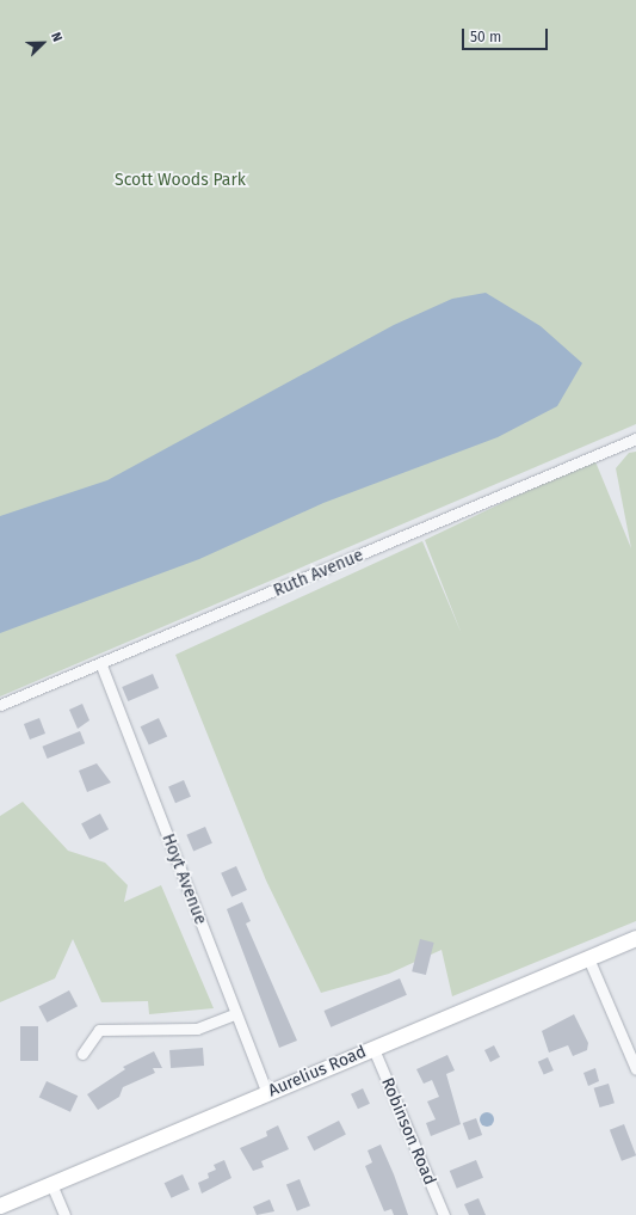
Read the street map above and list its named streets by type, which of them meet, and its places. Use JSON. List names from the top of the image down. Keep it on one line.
{"streets":{"street":["Ruth Avenue","Hoyt Avenue","Aurelius Road","Robinson Road"]},"crossings":[["Ruth Avenue","Hoyt Avenue"],["Hoyt Avenue","Aurelius Road"],["Aurelius Road","Robinson Road"]],"parks":["Scott Woods Park"],"scale_bar":"50 m","north":"top right"}
